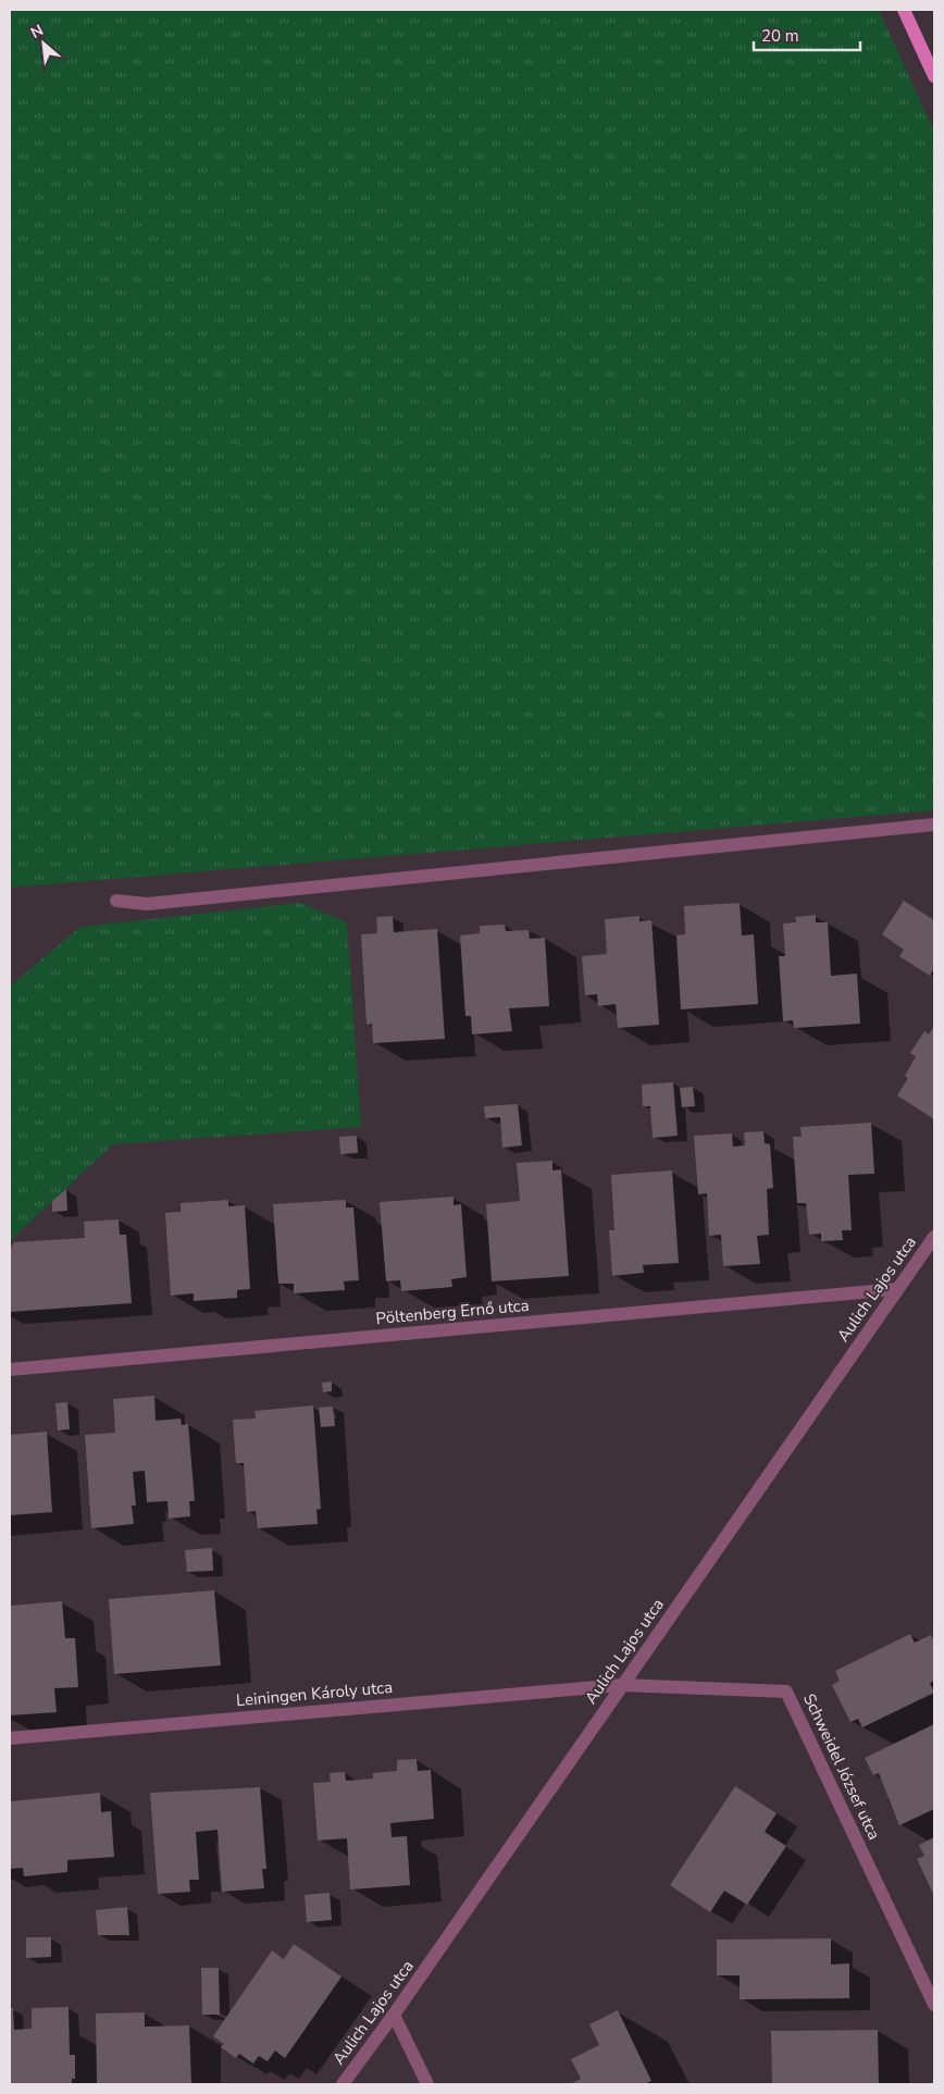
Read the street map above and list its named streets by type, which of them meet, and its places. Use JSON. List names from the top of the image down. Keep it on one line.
{"streets":{"street":["Aulich Lajos utca","Pöltenberg Ernő utca","Leiningen Károly utca","Schweidel József utca"]},"crossings":[["Aulich Lajos utca","Pöltenberg Ernő utca"],["Aulich Lajos utca","Leiningen Károly utca"],["Aulich Lajos utca","Schweidel József utca"],["Leiningen Károly utca","Schweidel József utca"]],"scale_bar":"20 m","north":"top left"}
